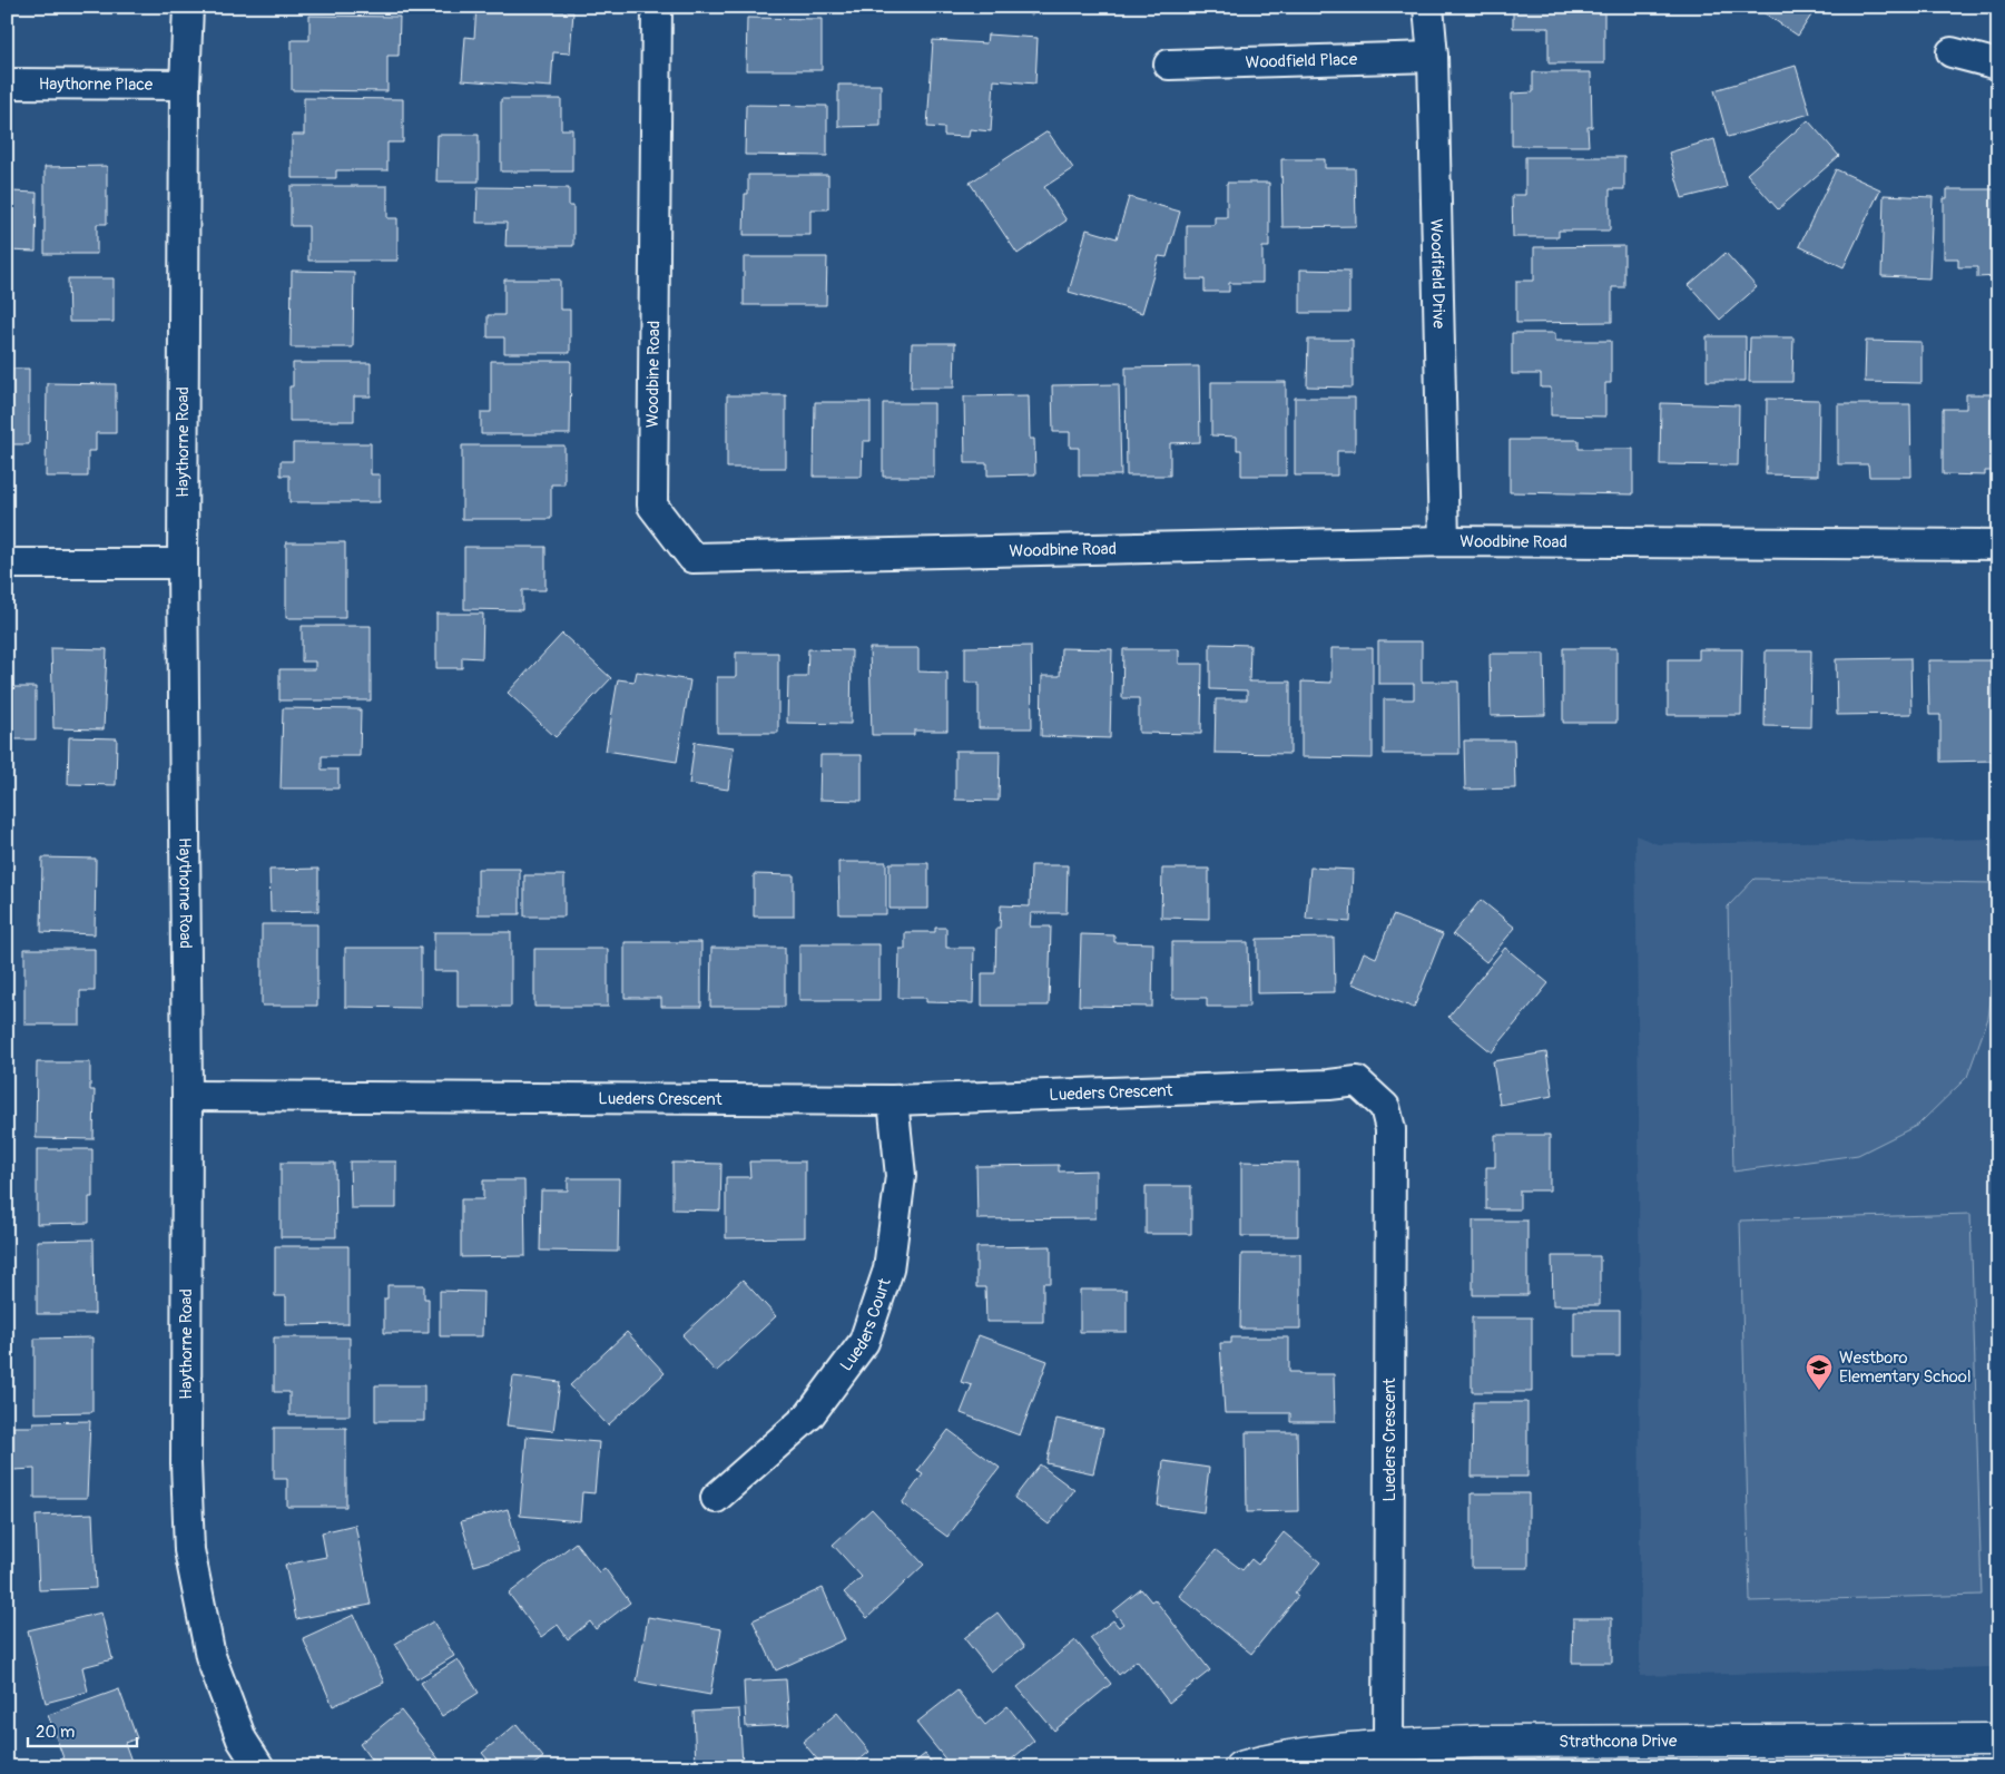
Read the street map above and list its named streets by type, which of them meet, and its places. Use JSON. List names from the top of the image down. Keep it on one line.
{"streets":{"street":["Woodfield Place","Haythorne Place","Woodfield Drive","Woodbine Road","Haythorne Road","Lueders Crescent","Lueders Court","Strathcona Drive"]},"crossings":[["Woodfield Place","Woodfield Drive"],["Haythorne Place","Haythorne Road"],["Woodfield Drive","Woodbine Road"],["Haythorne Road","Lueders Crescent"],["Lueders Crescent","Lueders Court"],["Lueders Crescent","Strathcona Drive"]],"places":{"school or university":["Westboro Elementary School"]},"scale_bar":"20 m"}
